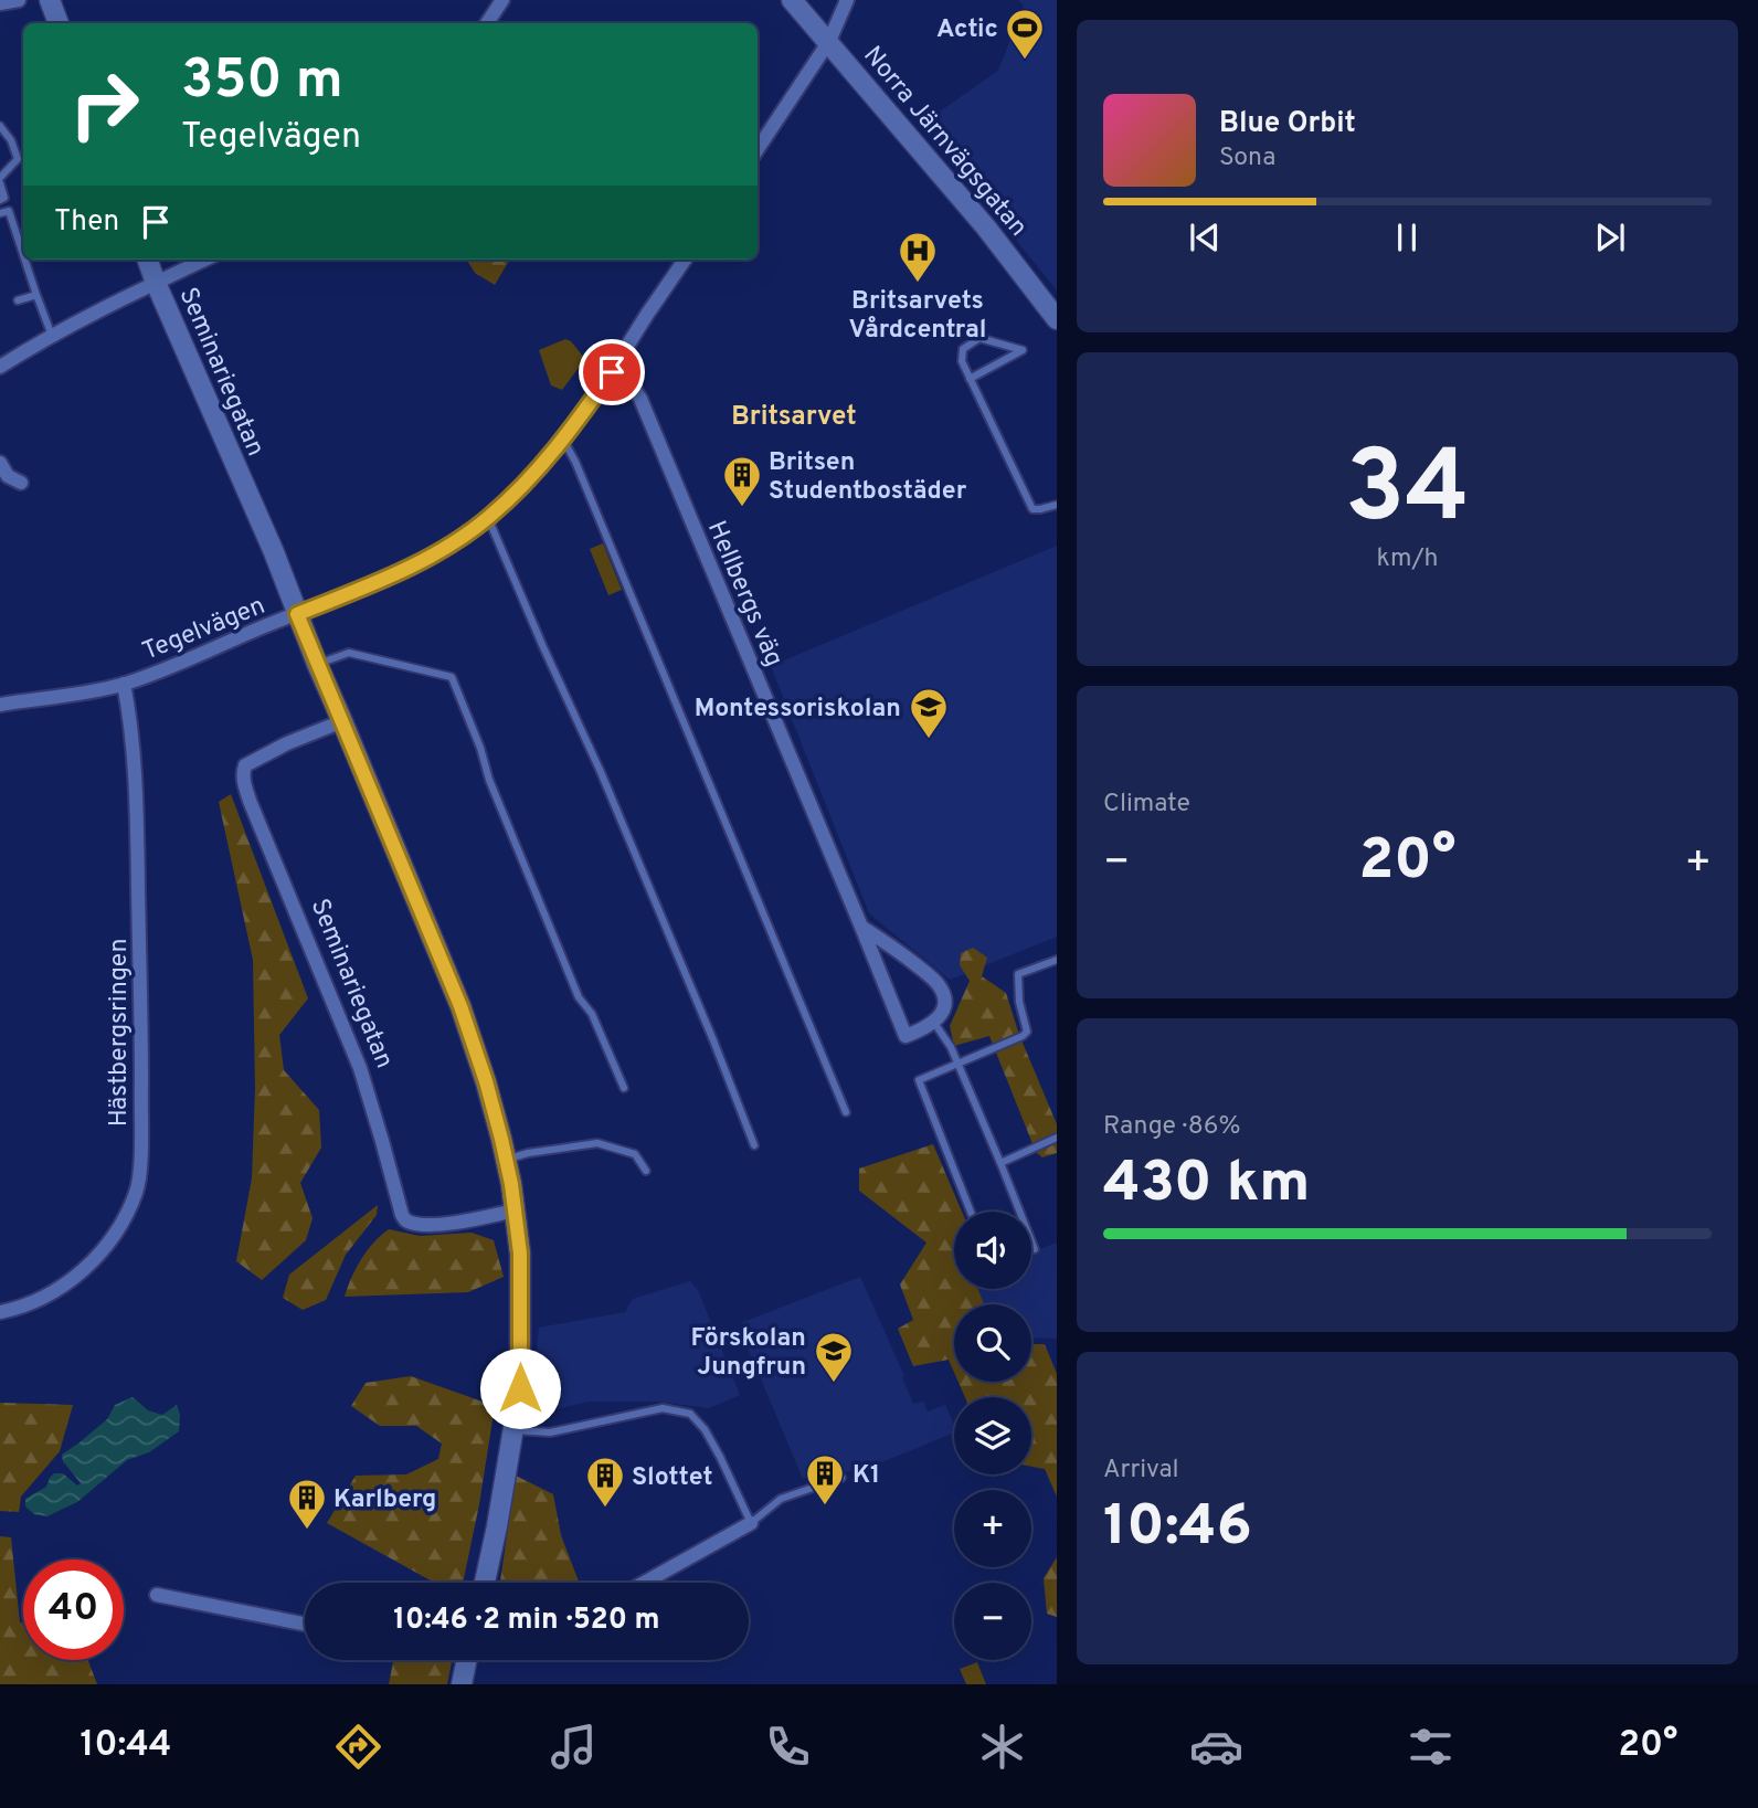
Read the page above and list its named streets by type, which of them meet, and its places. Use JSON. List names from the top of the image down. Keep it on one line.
{"streets":{"street":["Norra Järnvägsgatan","Seminariegatan","Hellbergs väg","Tegelvägen","Hästbergsringen"]},"crossings":[["Seminariegatan","Tegelvägen"],["Hellbergs väg","Tegelvägen"],["Tegelvägen","Hästbergsringen"]],"districts":["Britsarvet"],"places":{"sports":["Actic"],"hospital":["Britsarvets Vårdcentral"],"building":["Britsen Studentbostäder","K1","Slottet","Karlberg"],"school or university":["Montessoriskolan","Förskolan Jungfrun"]},"page":{"turn":["350 m","Tegelvägen"],"song":["Blue Orbit","Sona"],"then":"Then","tile":[["34","km/h"],"Climate",["Range · 86%","430 km"],["Arrival","10:46"]],"heat":["−","20°","+"],"map_buttons":["+","−"],"limit":"40","trip":"10:46 · 2 min · 520 m","tabs":["10:44","20°"]}}
